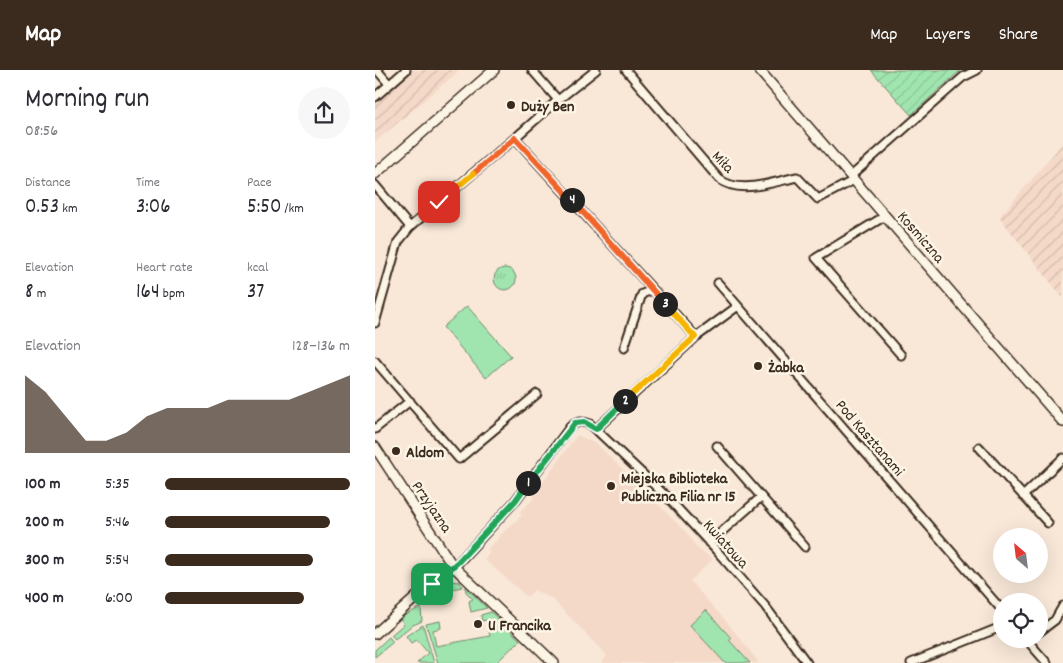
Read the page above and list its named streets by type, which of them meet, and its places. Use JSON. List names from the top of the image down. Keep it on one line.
{"streets":{"street":["Miła","Kosmiczna","Pod Kasztanami","Przyjazna","Kwiatowa"]},"crossings":[["Miła","Kosmiczna"]],"places":["Duży Ben","Żabka","Aldom","Miejska Biblioteka Publiczna Filia nr 15","U Francika"],"north":"top left","page":{"header":"Map","nav":["Map","Layers","Share"],"heading":["Morning run","08:56"],"stats":[["Distance","0.53 km"],["Time","3:06"],["Pace","5:50 /km"],["Elevation","8 m"],["Heart rate","164 bpm"],["kcal","37"]],"pins":["4","3","2","1"],"chart":["Elevation","128–136 m"],"list":[{"name":"100 m","note":"5:35"},{"name":"200 m","note":"5:46"},{"name":"300 m","note":"5:54"},{"name":"400 m","note":"6:00"}]}}
